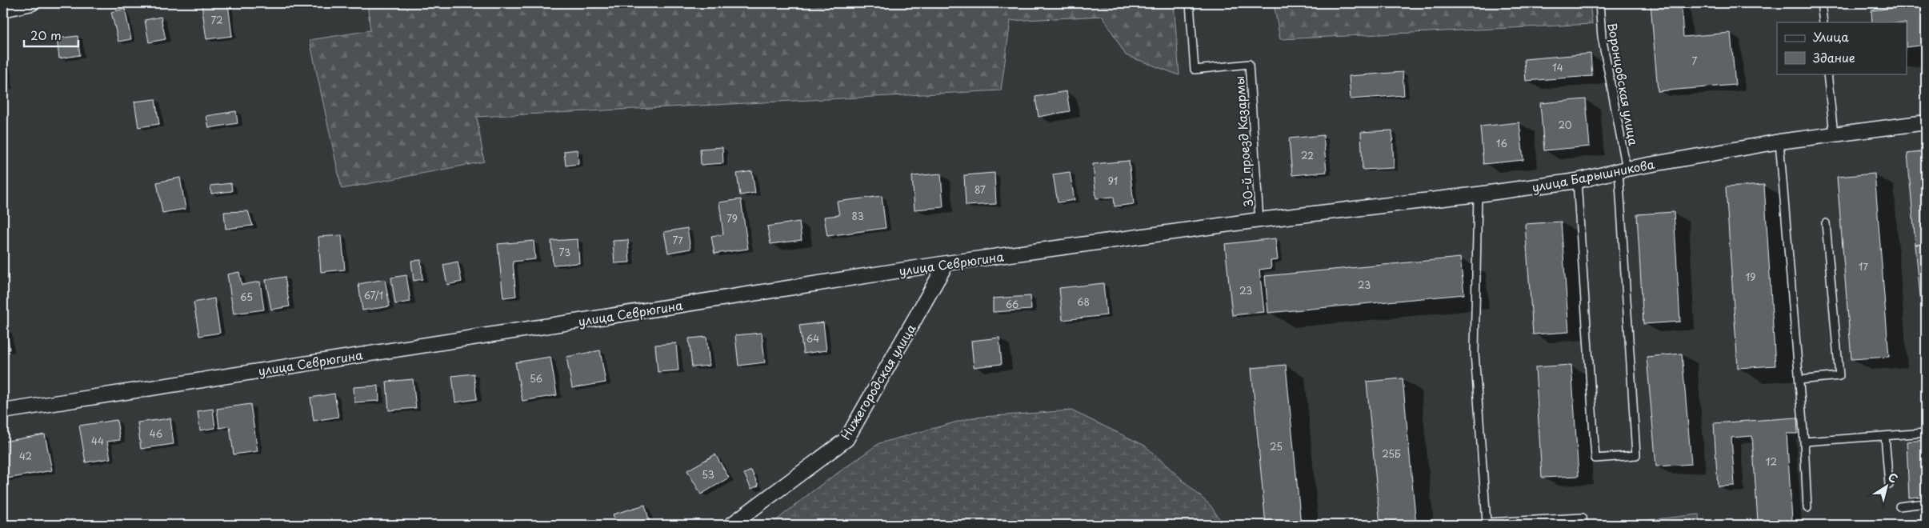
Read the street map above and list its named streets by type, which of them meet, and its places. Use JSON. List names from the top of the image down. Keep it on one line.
{"streets":{"street":["улица Барышникова","улица Севрюгина","Нижегородская улица"],"lane":["Воронцовская улица","30-й проезд Казармы"]},"crossings":[["Воронцовская улица","улица Барышникова"],["30-й проезд Казармы","улица Барышникова"],["30-й проезд Казармы","улица Севрюгина"],["улица Барышникова","улица Севрюгина"],["улица Севрюгина","Нижегородская улица"]],"house_numbers":["72","7","14","20","16","22","91","87","83","79","77","73","17","19","23","23","67/1","65","68","66","64","56","46","44","25","25Б","42","12","53"],"legend":["Улица","Здание"],"scale_bar":"20 m","north":"top right"}
